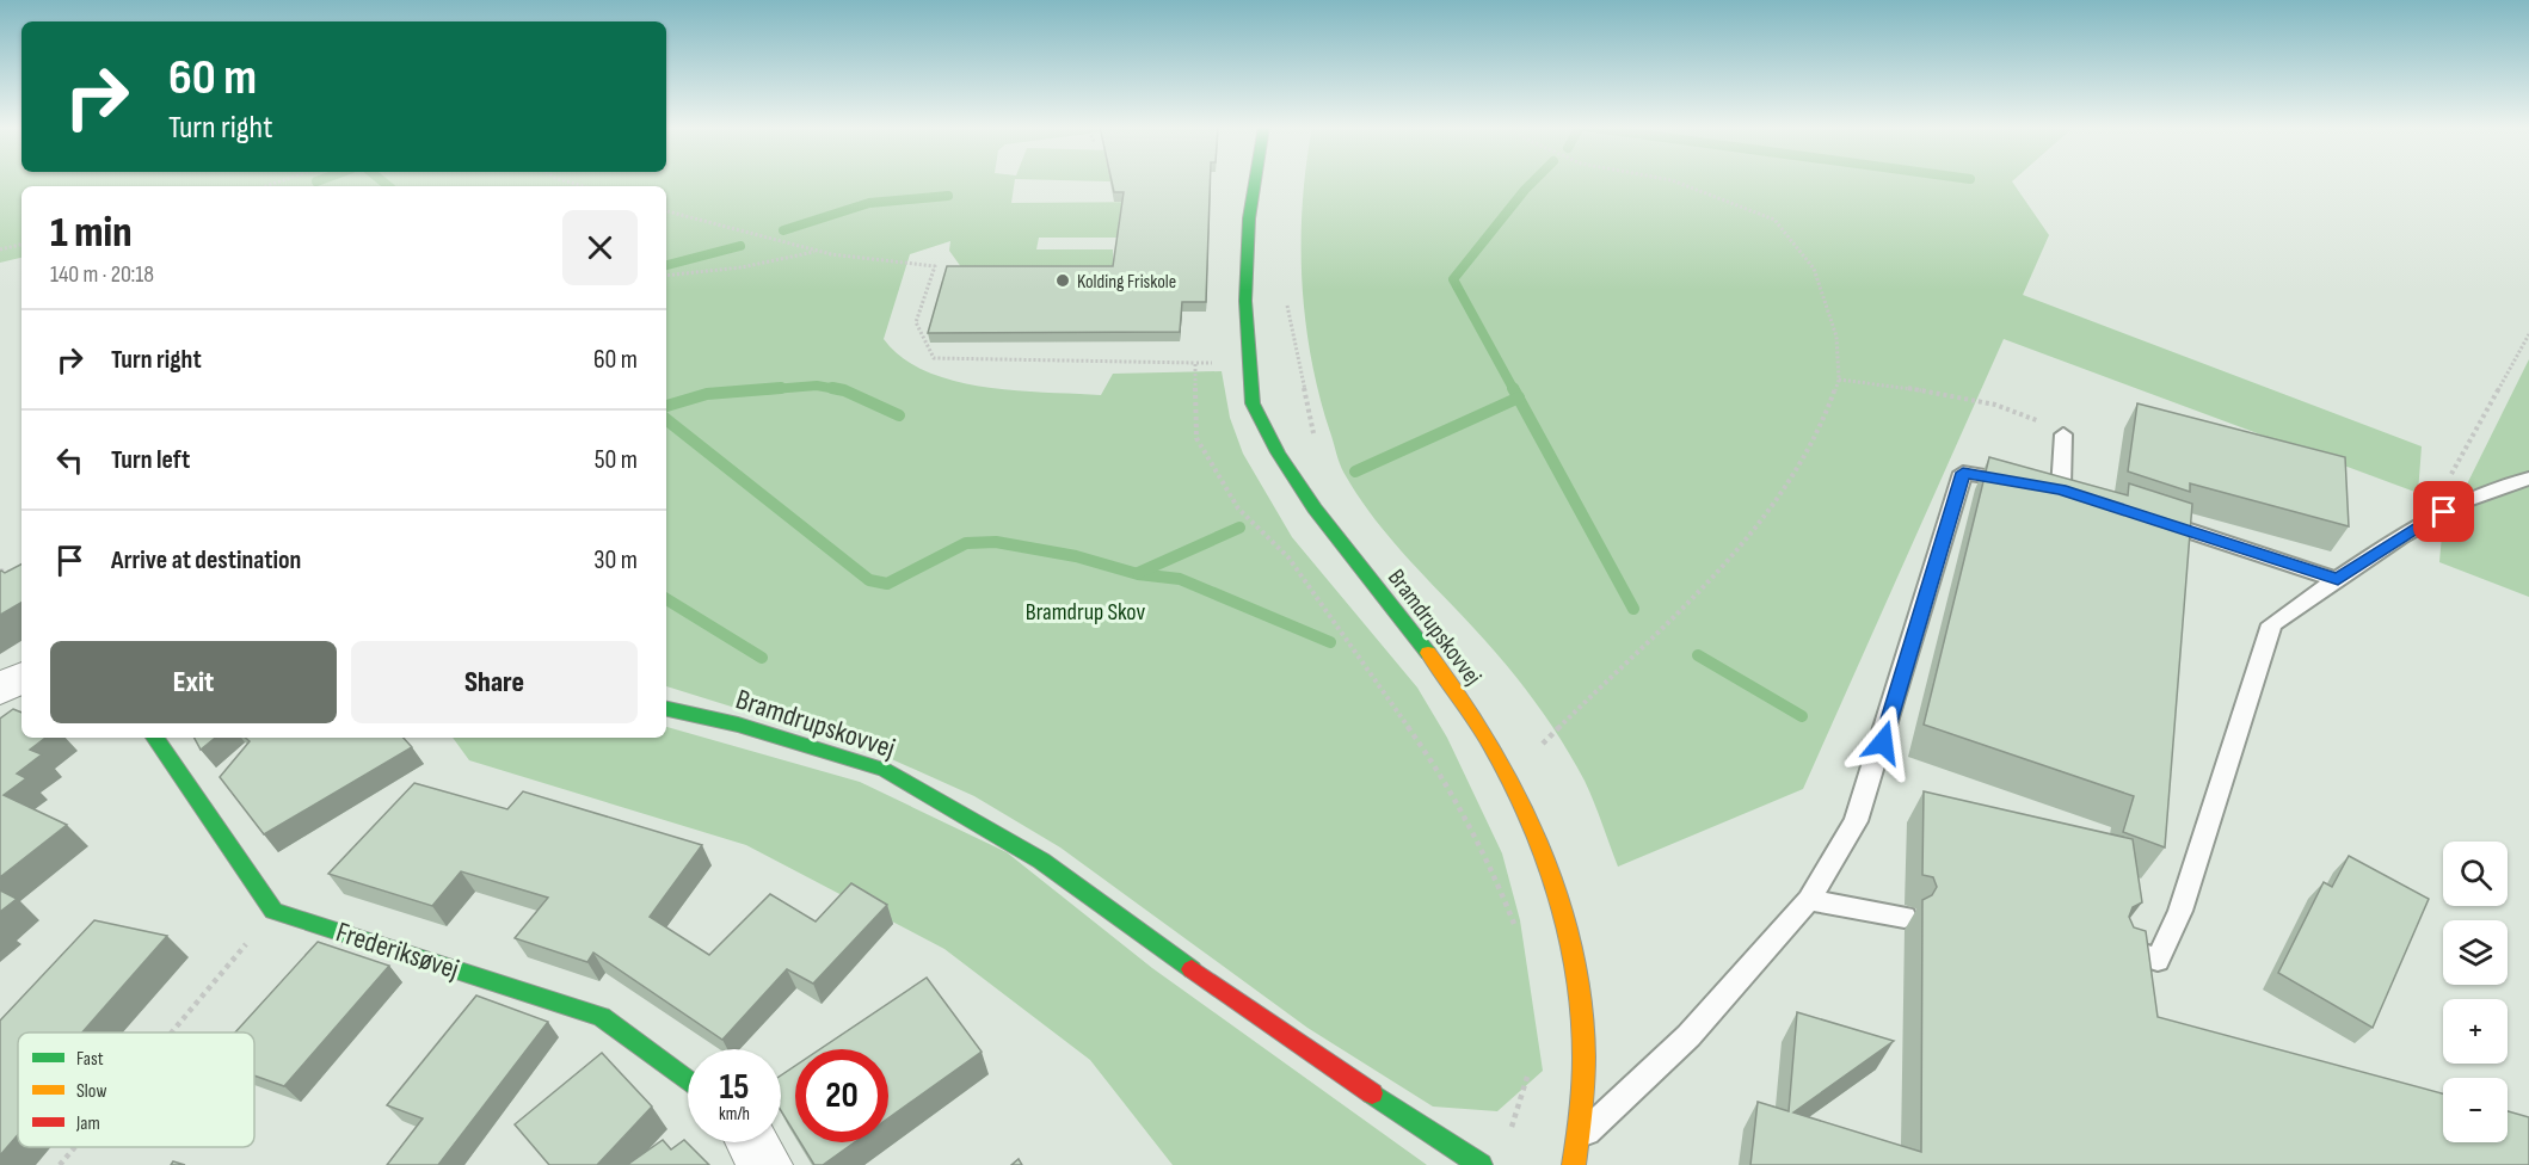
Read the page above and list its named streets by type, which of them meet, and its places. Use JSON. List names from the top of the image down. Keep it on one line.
{"streets":{"street":["Bramdrupskovvej","Frederiksøvej"]},"parks":["Bramdrup Skov"],"places":["Kolding Friskole"],"legend":["Fast","Slow","Jam"],"page":{"turn":["60 m","Turn right"],"heading":["1 min","140 m · 20:18"],"list":[{"name":"Turn right","value":"60 m"},{"name":"Turn left","value":"50 m"},{"name":"Arrive at destination","value":"30 m"}],"buttons":["Exit","Share"],"map_buttons":["+","−"],"speed":"15 km/h","limit":"20"}}
